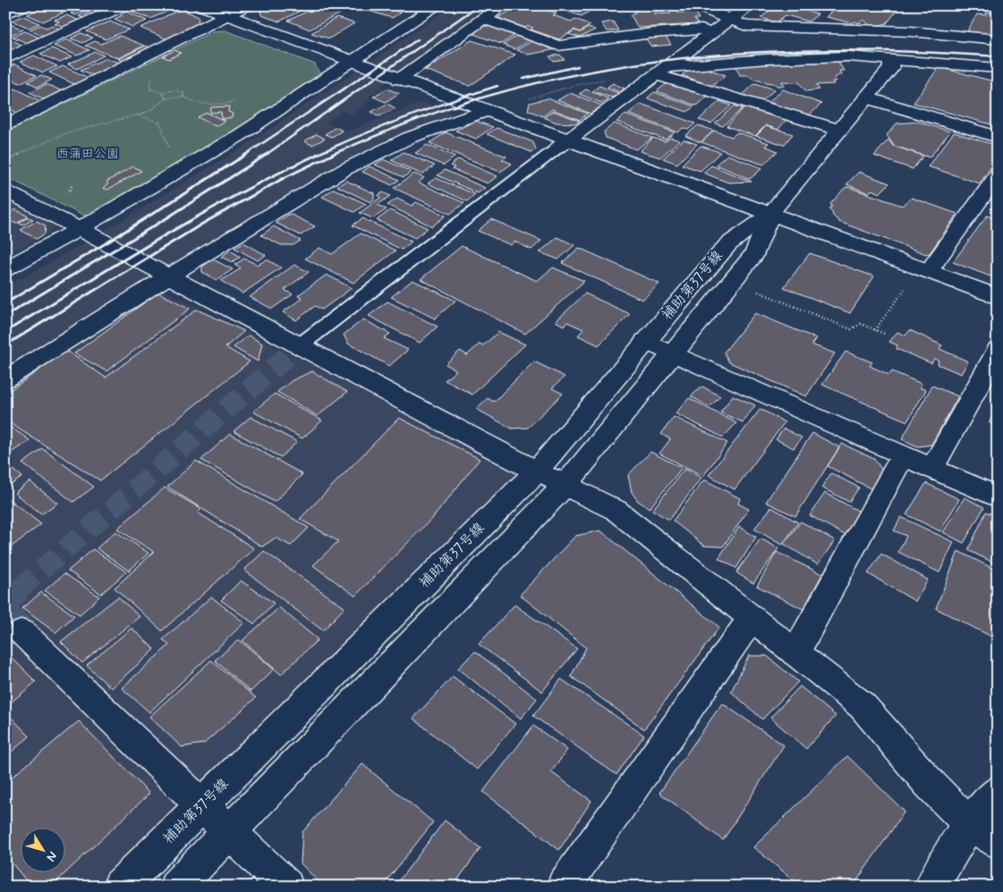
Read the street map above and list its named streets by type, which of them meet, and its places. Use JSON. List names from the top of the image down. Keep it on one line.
{"streets":{"street":["補助第37号線"]},"parks":["西蒲田公園"],"north":"bottom right"}
